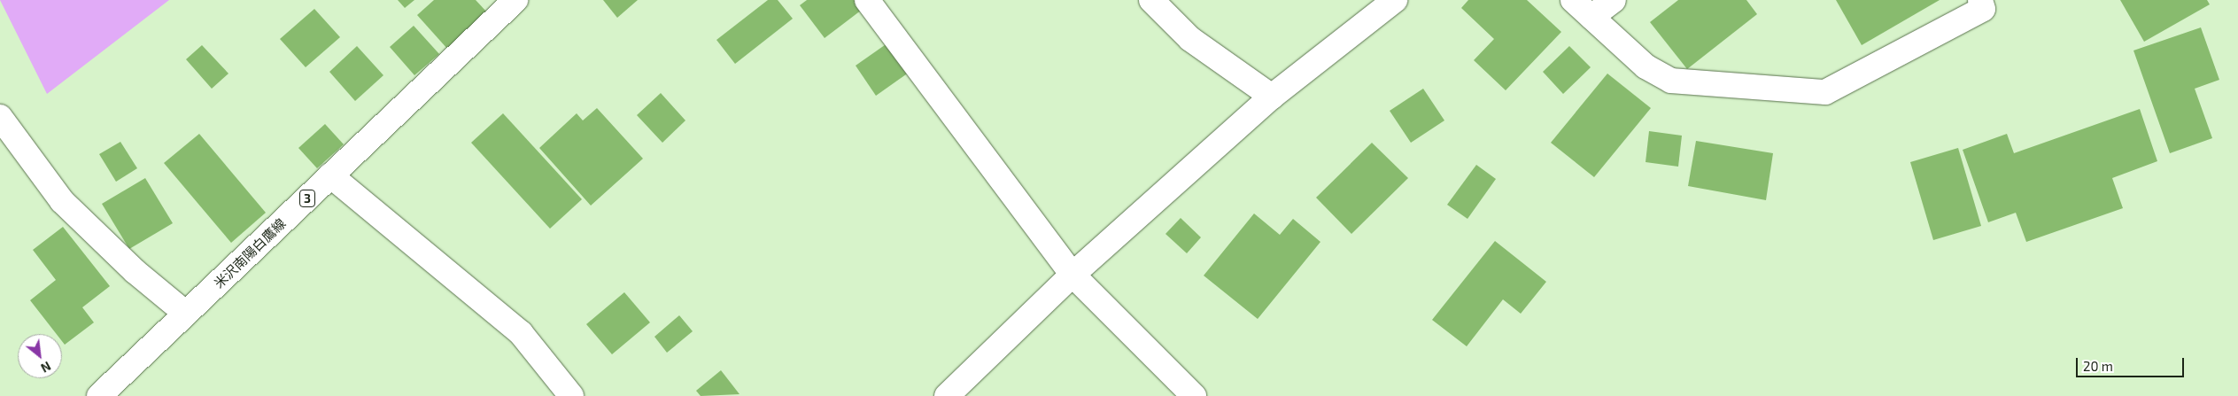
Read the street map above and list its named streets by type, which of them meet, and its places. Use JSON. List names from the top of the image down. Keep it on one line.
{"streets":{"street":["3","米沢南陽白鷹線"]},"scale_bar":"20 m","north":"bottom right"}
